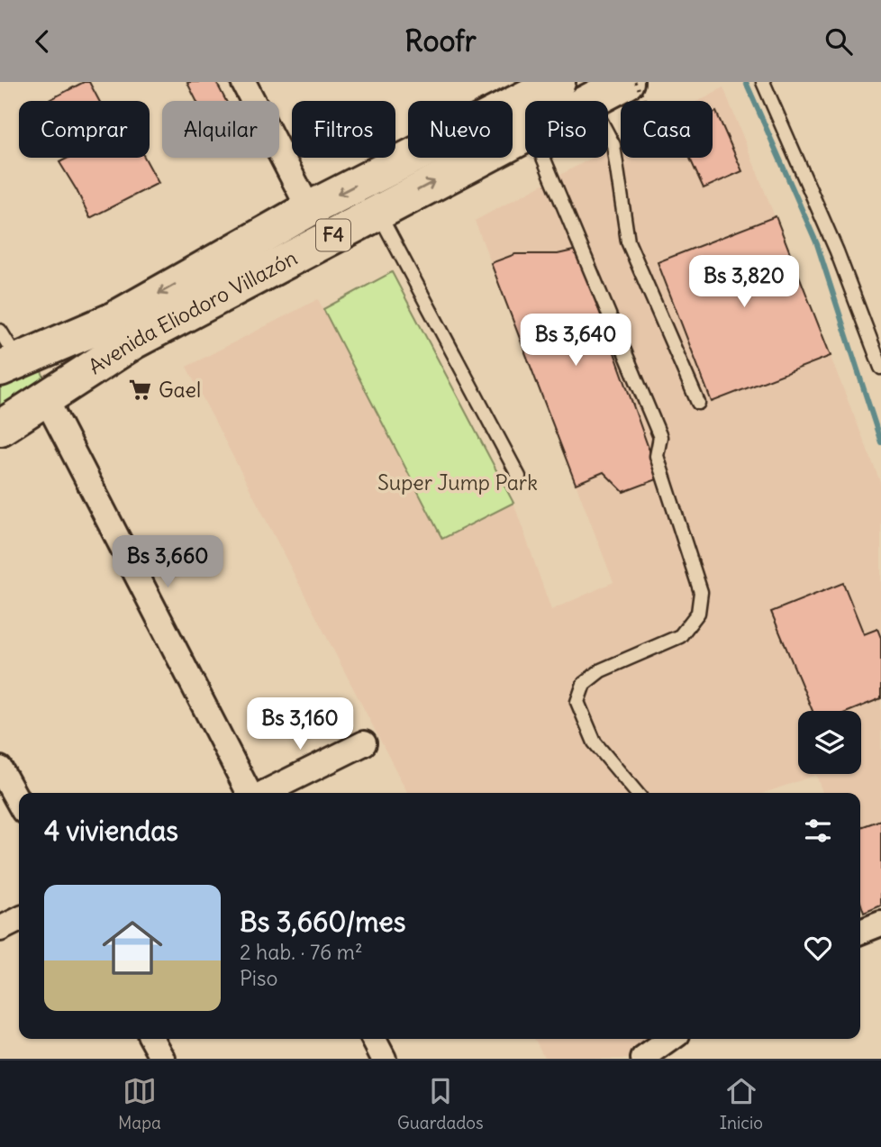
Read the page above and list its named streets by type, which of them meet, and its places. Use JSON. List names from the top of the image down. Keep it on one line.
{"streets":{"highway":["F4","Avenida Eliodoro Villazón"]},"parks":["Super Jump Park"],"places":{"supermarket":["Gael"]},"page":{"header":"Roofr","chip":["Comprar","Alquilar","Filtros","Nuevo","Piso","Casa"],"price":["Bs 3,820","Bs 3,640","Bs 3,660","Bs 3,160"],"heading":"4 viviendas","list":[{"name":"Bs 3,660/mes","note":"2 hab. · 76 m² · Piso"}],"tabs":["Mapa","Guardados","Inicio"]}}
